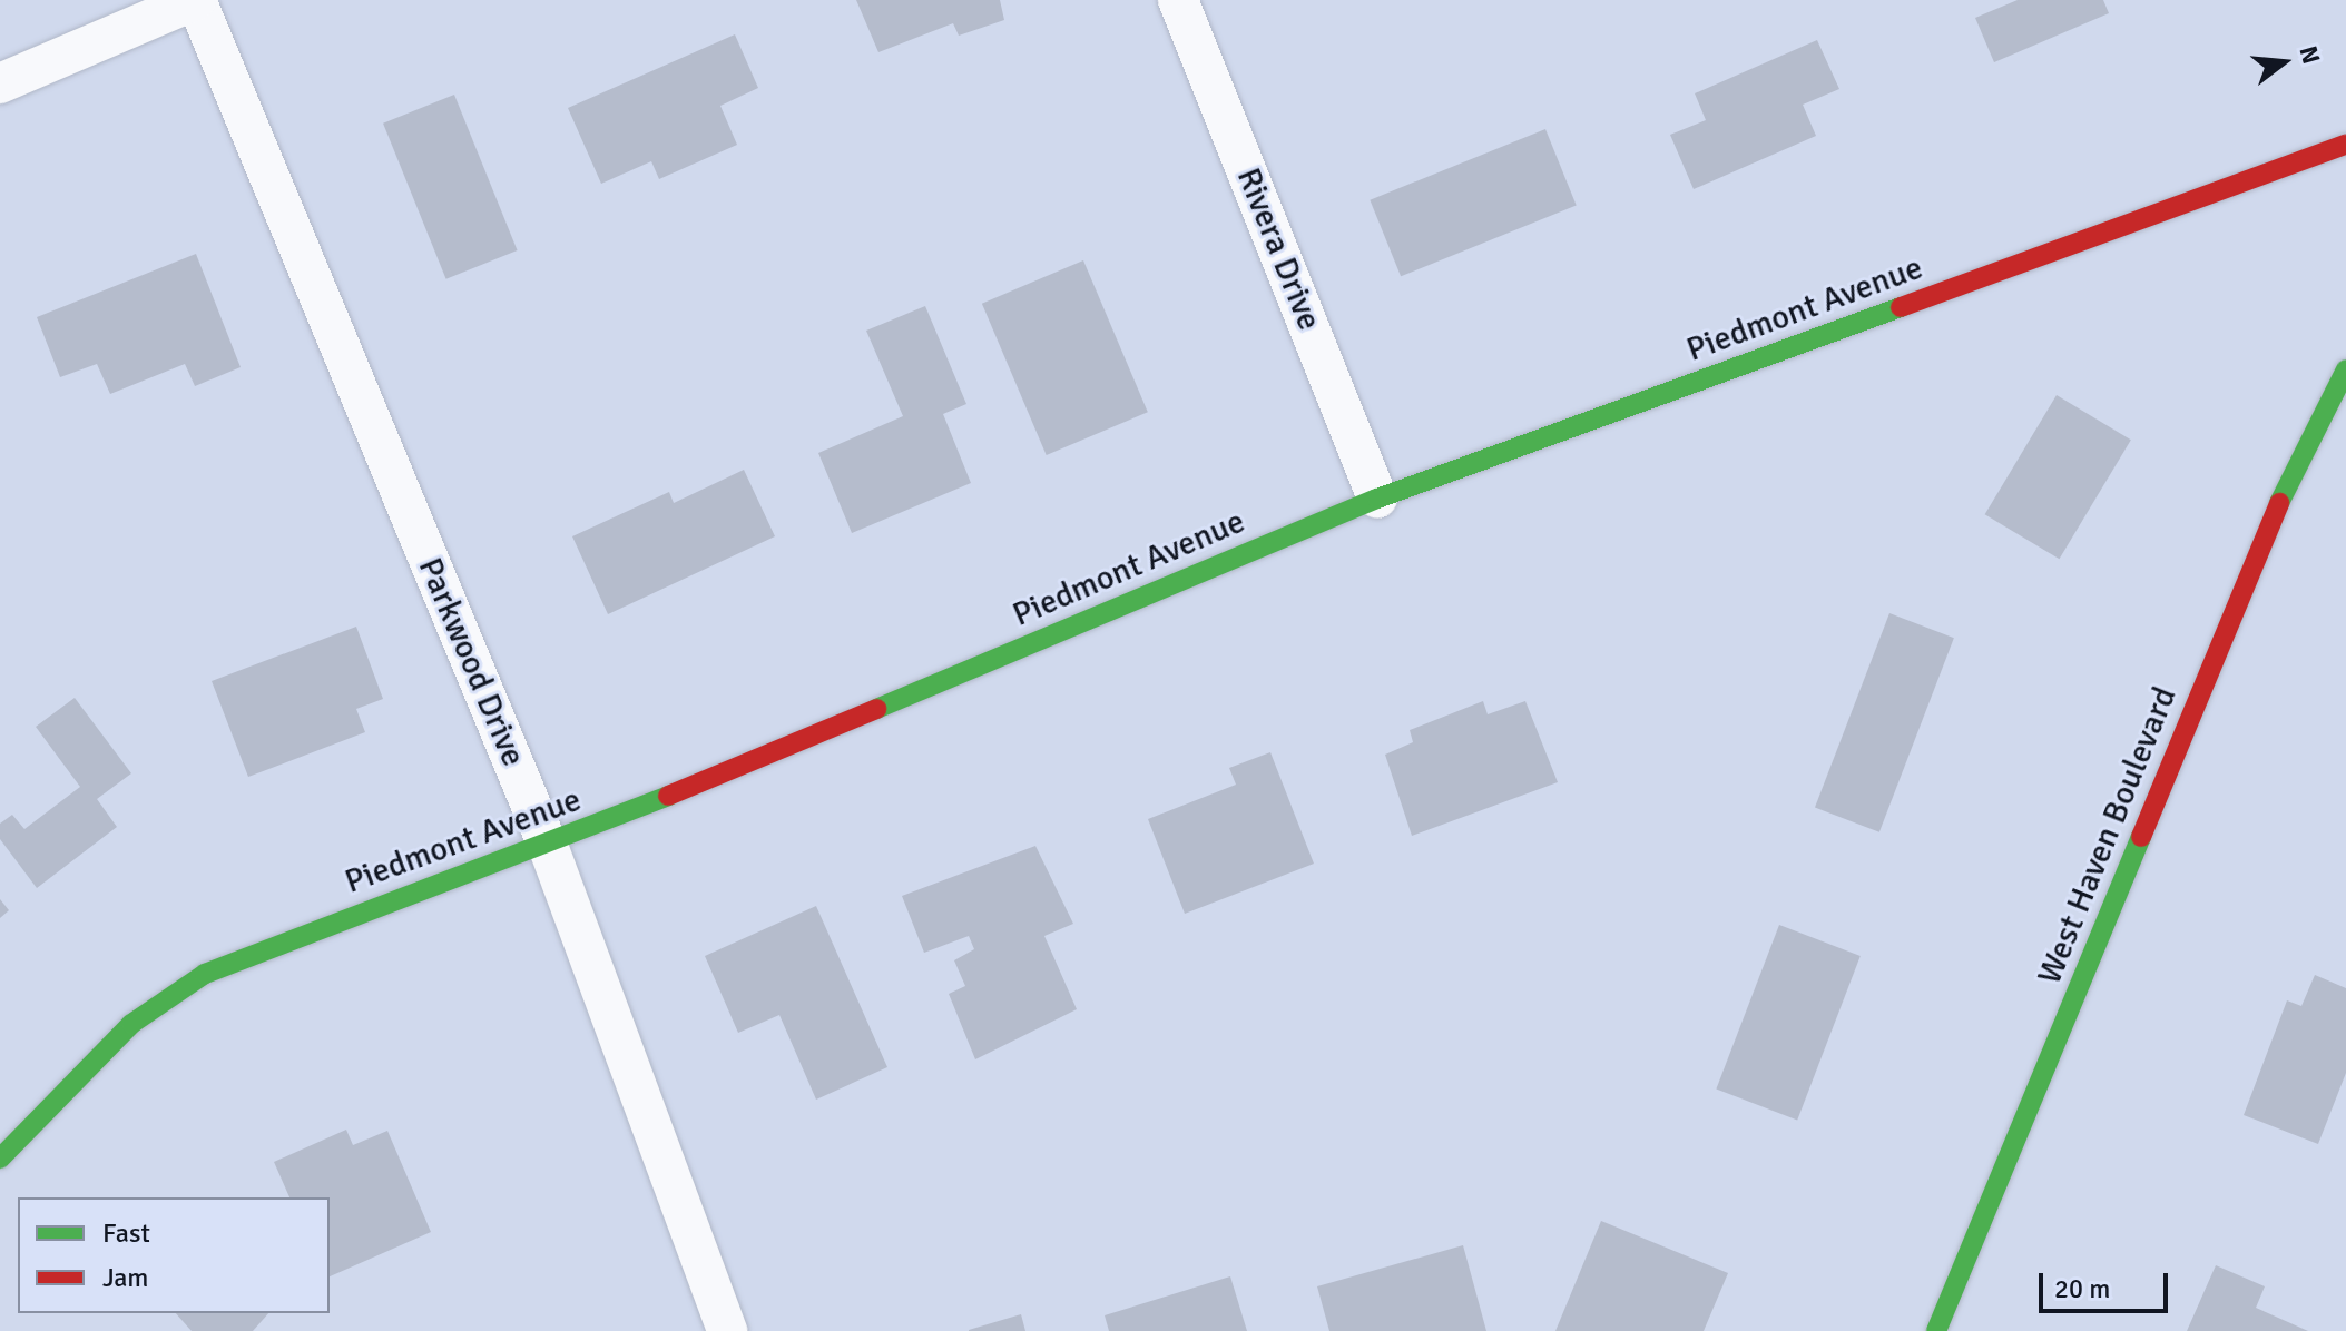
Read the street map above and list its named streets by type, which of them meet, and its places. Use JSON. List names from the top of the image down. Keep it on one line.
{"streets":{"street":["Rivera Drive","Piedmont Avenue","Parkwood Drive","West Haven Boulevard"]},"crossings":[["Rivera Drive","Piedmont Avenue"],["Piedmont Avenue","Parkwood Drive"]],"legend":["Fast","Jam"],"scale_bar":"20 m","north":"right"}
